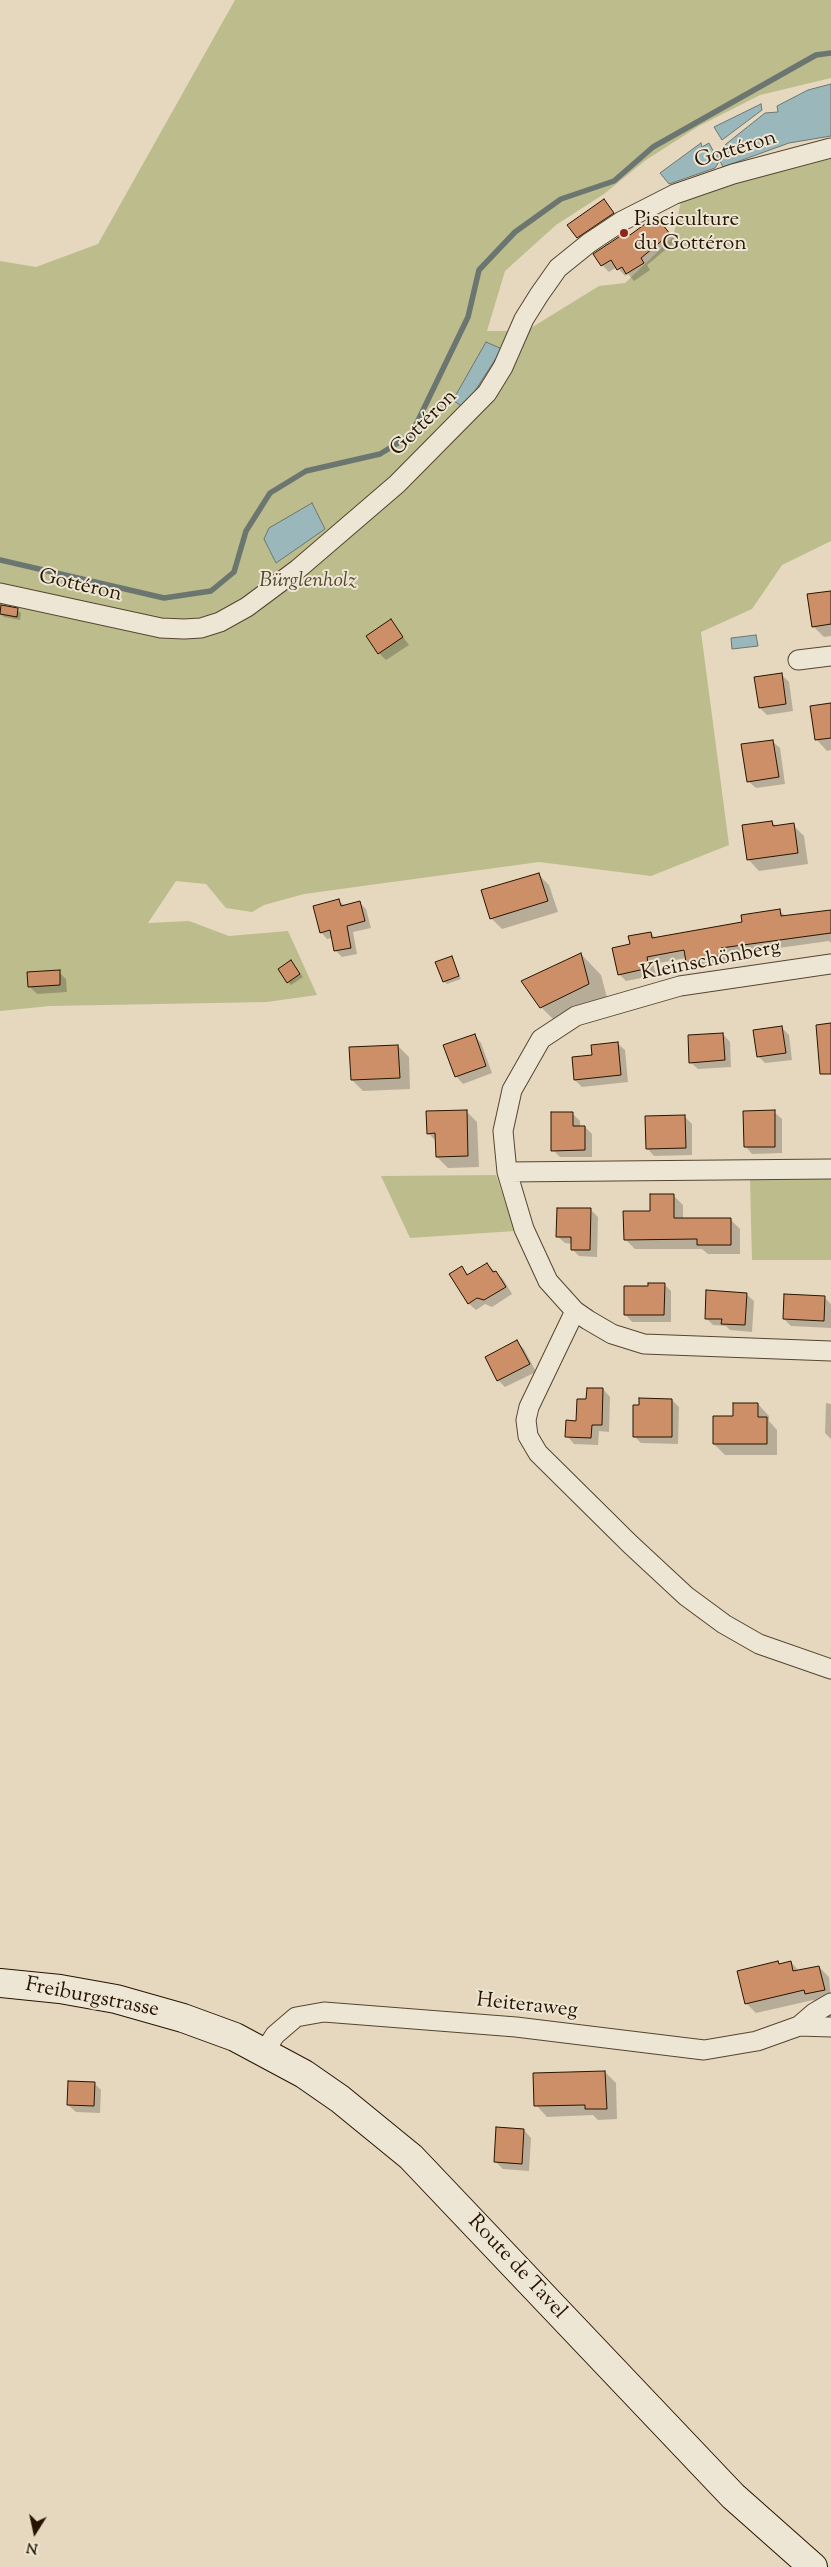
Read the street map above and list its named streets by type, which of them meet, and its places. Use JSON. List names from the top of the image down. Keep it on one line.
{"streets":{"main road":["Freiburgstrasse","Route de Tavel"],"street":["Gottéron","Kleinschönberg","Heiteraweg"]},"crossings":[["Freiburgstrasse","Route de Tavel"],["Heiteraweg","Route de Tavel"]],"parks":["Bürglenholz"],"places":["Pisciculture du Gottéron"],"north":"bottom"}
